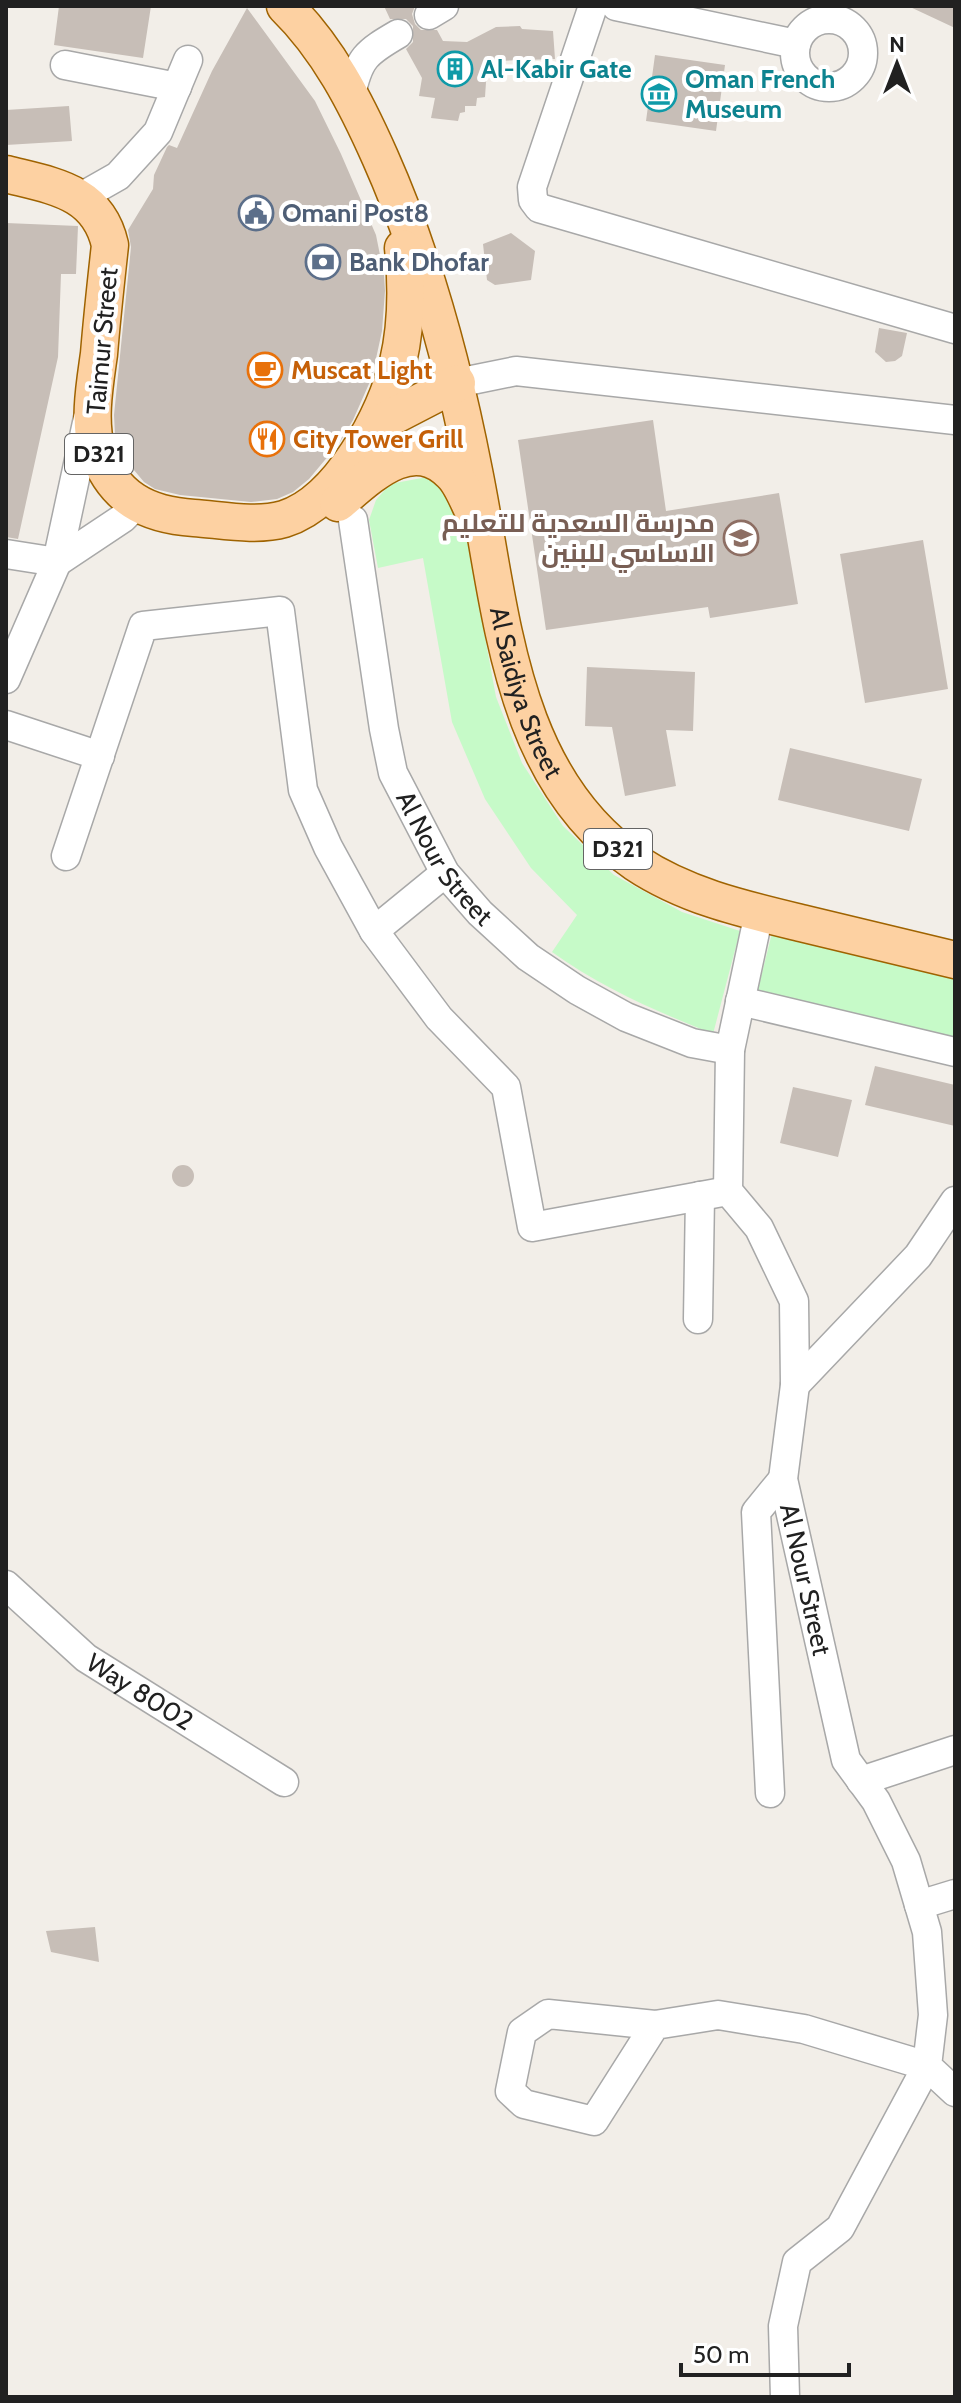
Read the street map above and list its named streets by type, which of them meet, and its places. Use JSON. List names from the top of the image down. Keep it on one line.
{"streets":{"main road":["Taimur Street","D321","Al Saidiya Street"],"street":["Al Nour Street","Way 8002"]},"crossings":[["Taimur Street","Al Saidiya Street"]],"places":{"building":["Al-Kabir Gate"],"museum":["Oman French Museum"],"public building":["Omani Post8"],"bank":["Bank Dhofar"],"cafe":["Muscat Light"],"restaurant":["City Tower Grill"],"school or university":["مدرسة السعدية للتعليم الاساسي للبنين"]},"scale_bar":"50 m","north":"top"}
